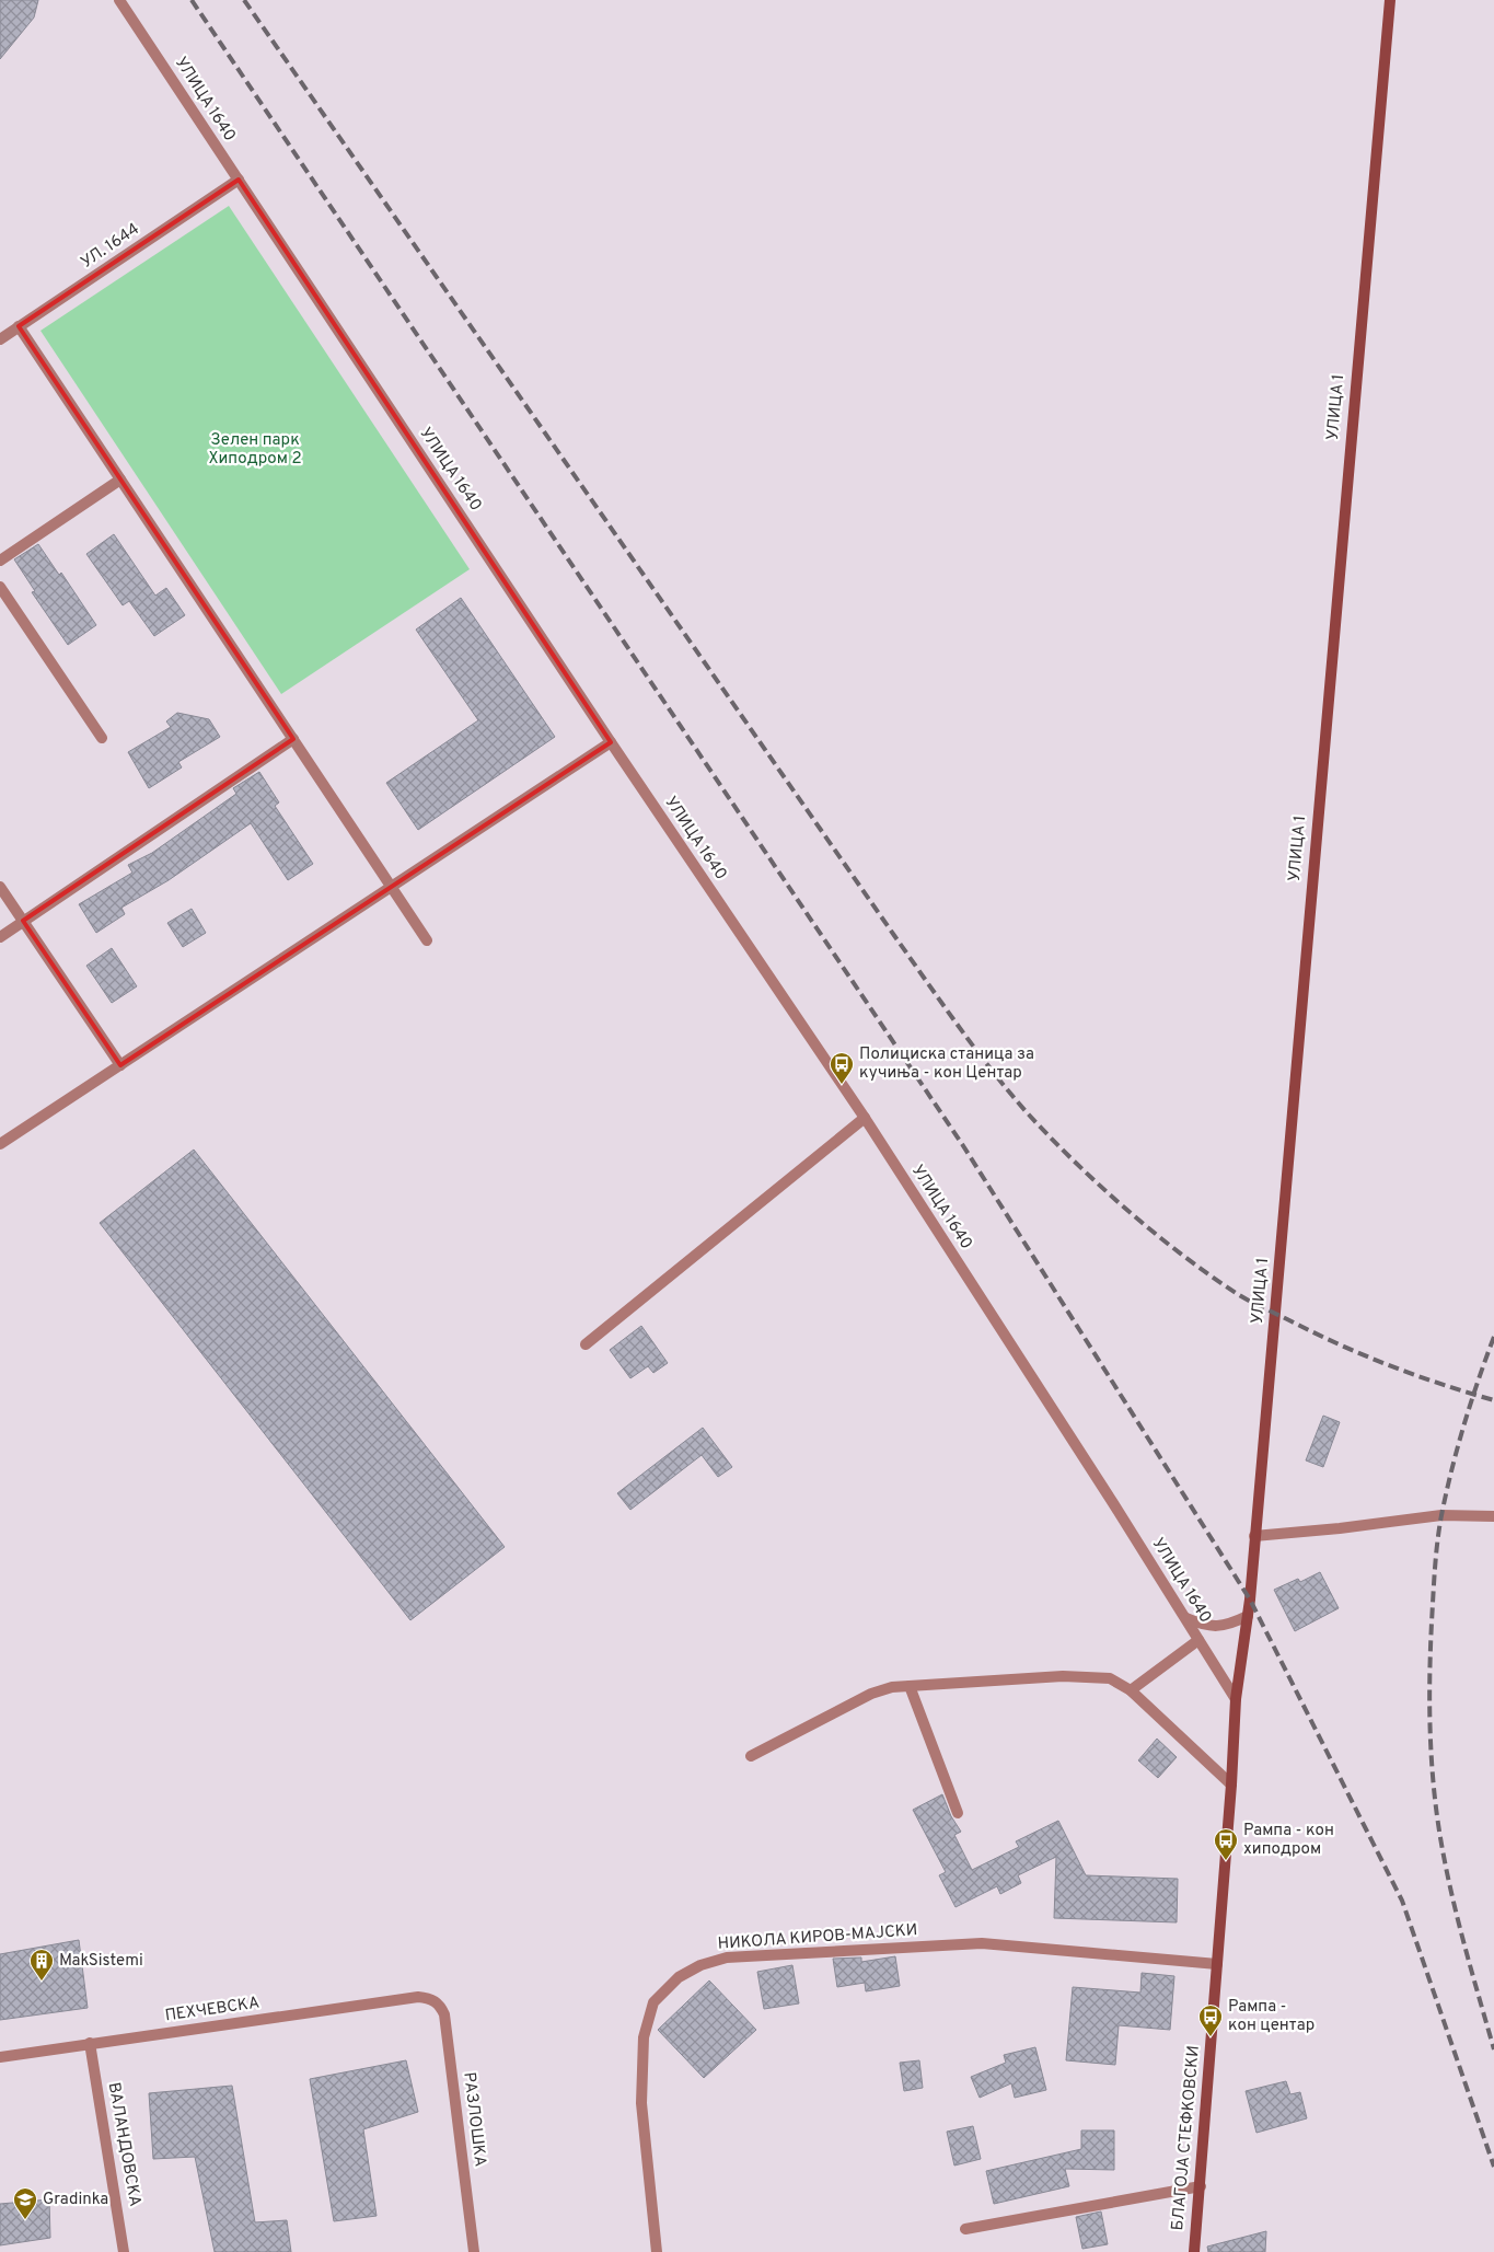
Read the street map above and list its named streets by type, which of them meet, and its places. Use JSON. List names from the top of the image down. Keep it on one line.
{"streets":{"main road":["УЛИЦА 1","БЛАГОЈА СТЕФКОВСКИ"],"street":["УЛИЦА 1640","УЛ. 1644","НИКОЛА КИРОВ-МАЈСКИ","ПЕХЧЕВСКА","РАЗЛОШКА","ВАЛАНДОВСКА"]},"crossings":[["УЛИЦА 1640","УЛ. 1644"],["УЛИЦА 1640","УЛИЦА 1"],["УЛИЦА 1640","БЛАГОЈА СТЕФКОВСКИ"],["УЛИЦА 1","БЛАГОЈА СТЕФКОВСКИ"],["НИКОЛА КИРОВ-МАЈСКИ","БЛАГОЈА СТЕФКОВСКИ"],["ПЕХЧЕВСКА","РАЗЛОШКА"],["ПЕХЧЕВСКА","ВАЛАНДОВСКА"]],"parks":["Зелен парк Хиподром 2"],"places":{"bus stop":["Полициска станица за кучиња - кон Центар","Рампа - кон хиподром","Рампа - кон центар"],"building":["MakSistemi"],"school or university":["Gradinka"]}}
